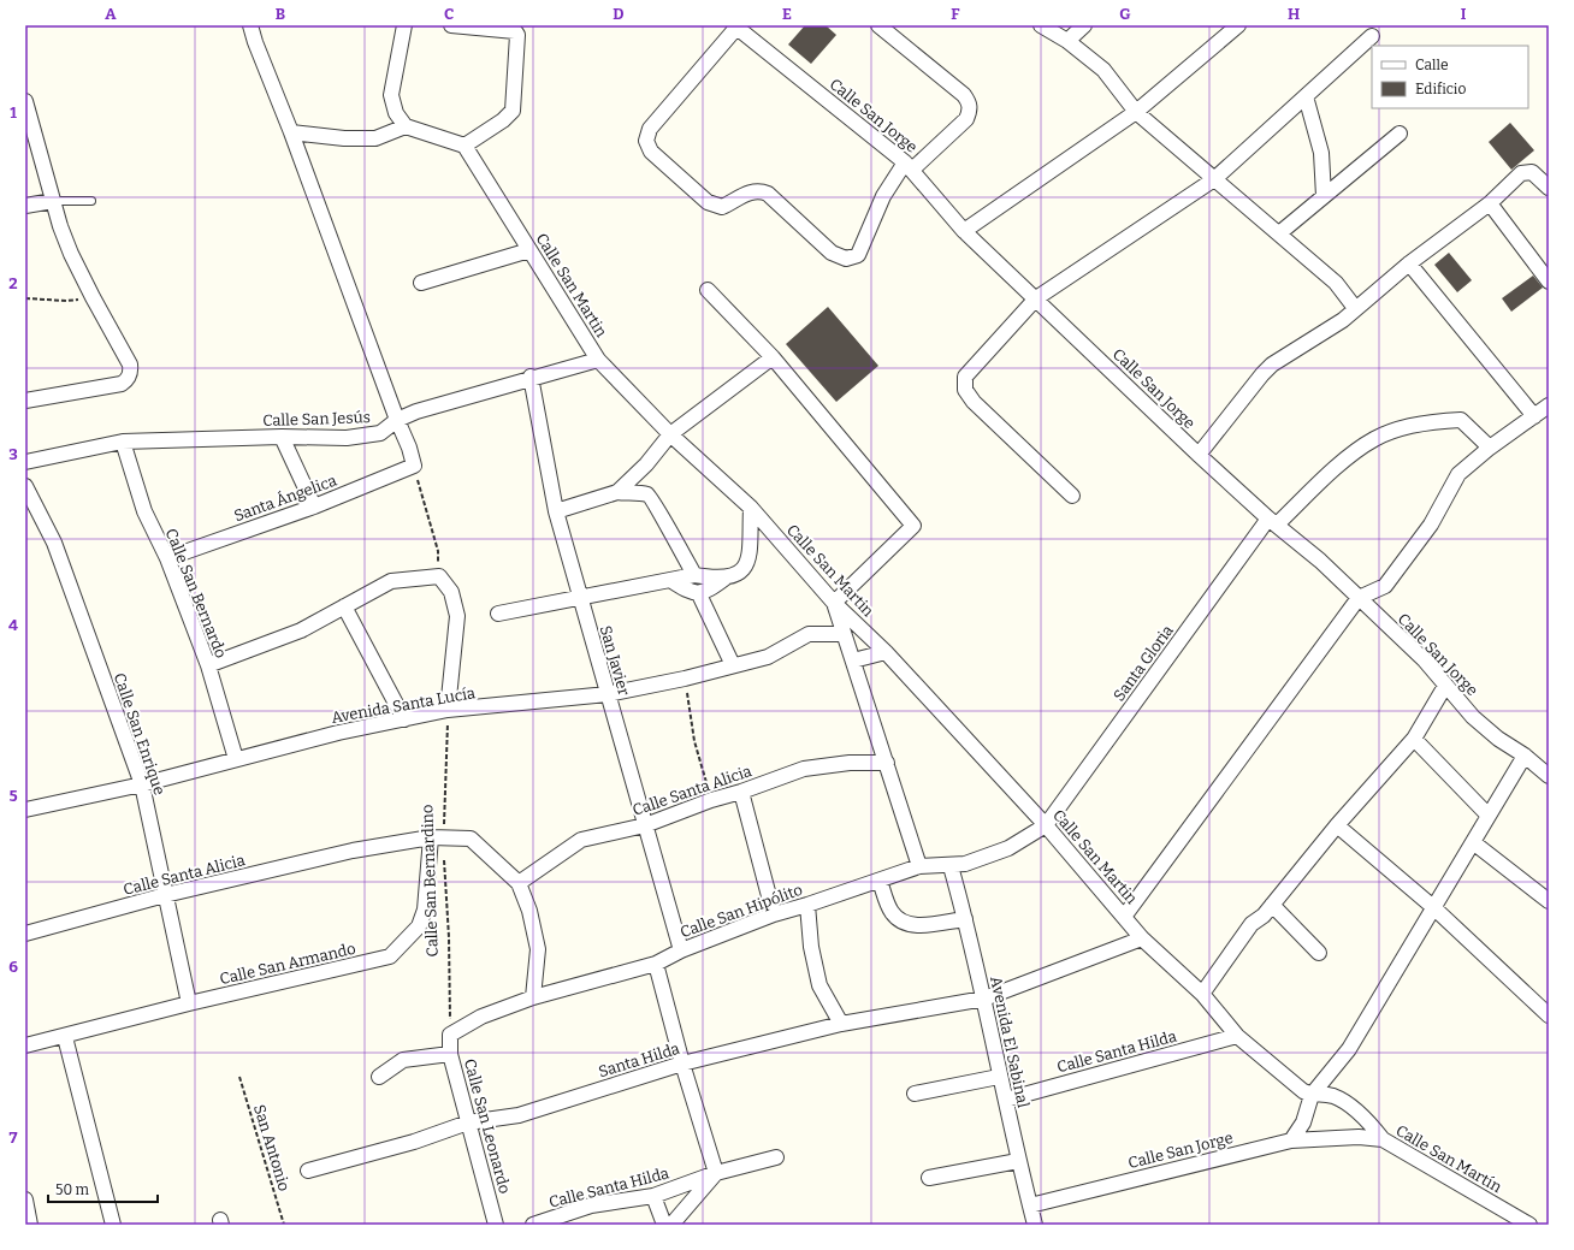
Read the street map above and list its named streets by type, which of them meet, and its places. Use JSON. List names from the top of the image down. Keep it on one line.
{"streets":{"street":["Calle San Jorge","Calle San Martin","Calle San Jesús","Santa Ángelica","Calle San Bernardo","San Javier","Santa Gloria","Avenida Santa Lucía","Calle San Enrique","Calle Santa Alicia","Calle San Hipólito","Calle San Armando","Avenida El Sabinal","Calle Santa Hilda","Santa Hilda","Calle San Leonardo","Calle San Martín"],"path":["Calle San Bernardino","San Antonio"]},"crossings":[["Calle San Jorge","Santa Gloria"],["Calle San Jorge","Avenida El Sabinal"],["Calle San Jorge","Calle San Martín"],["Calle San Martin","Calle San Jesús"],["Calle San Martin","Santa Gloria"],["Calle San Martin","Calle San Hipólito"],["Calle San Martin","Santa Hilda"],["Calle San Jesús","Calle San Bernardo"],["Calle San Jesús","San Javier"],["Santa Ángelica","Calle San Bernardo"],["Calle San Bernardo","Avenida Santa Lucía"],["San Javier","Avenida Santa Lucía"],["San Javier","Calle Santa Alicia"],["San Javier","Calle San Hipólito"],["Santa Gloria","Calle San Hipólito"],["Avenida Santa Lucía","Calle San Enrique"],["Avenida Santa Lucía","Calle San Bernardino"],["Calle San Enrique","Calle Santa Alicia"],["Calle San Enrique","Calle San Armando"],["Calle Santa Alicia","Calle San Bernardino"],["Calle Santa Alicia","Calle San Armando"],["Calle San Bernardino","Calle San Hipólito"],["Calle San Bernardino","Calle San Armando"],["Calle San Bernardino","Calle San Leonardo"],["Calle San Hipólito","Avenida El Sabinal"],["Calle San Hipólito","Calle San Leonardo"],["Avenida El Sabinal","Calle Santa Hilda"],["Avenida El Sabinal","Santa Hilda"],["Santa Hilda","Calle San Leonardo"]],"legend":["Calle","Edificio"],"scale_bar":"50 m","grid":{"columns":["A","B","C","D","E","F","G","H","I"],"rows":["1","2","3","4","5","6","7"]}}
